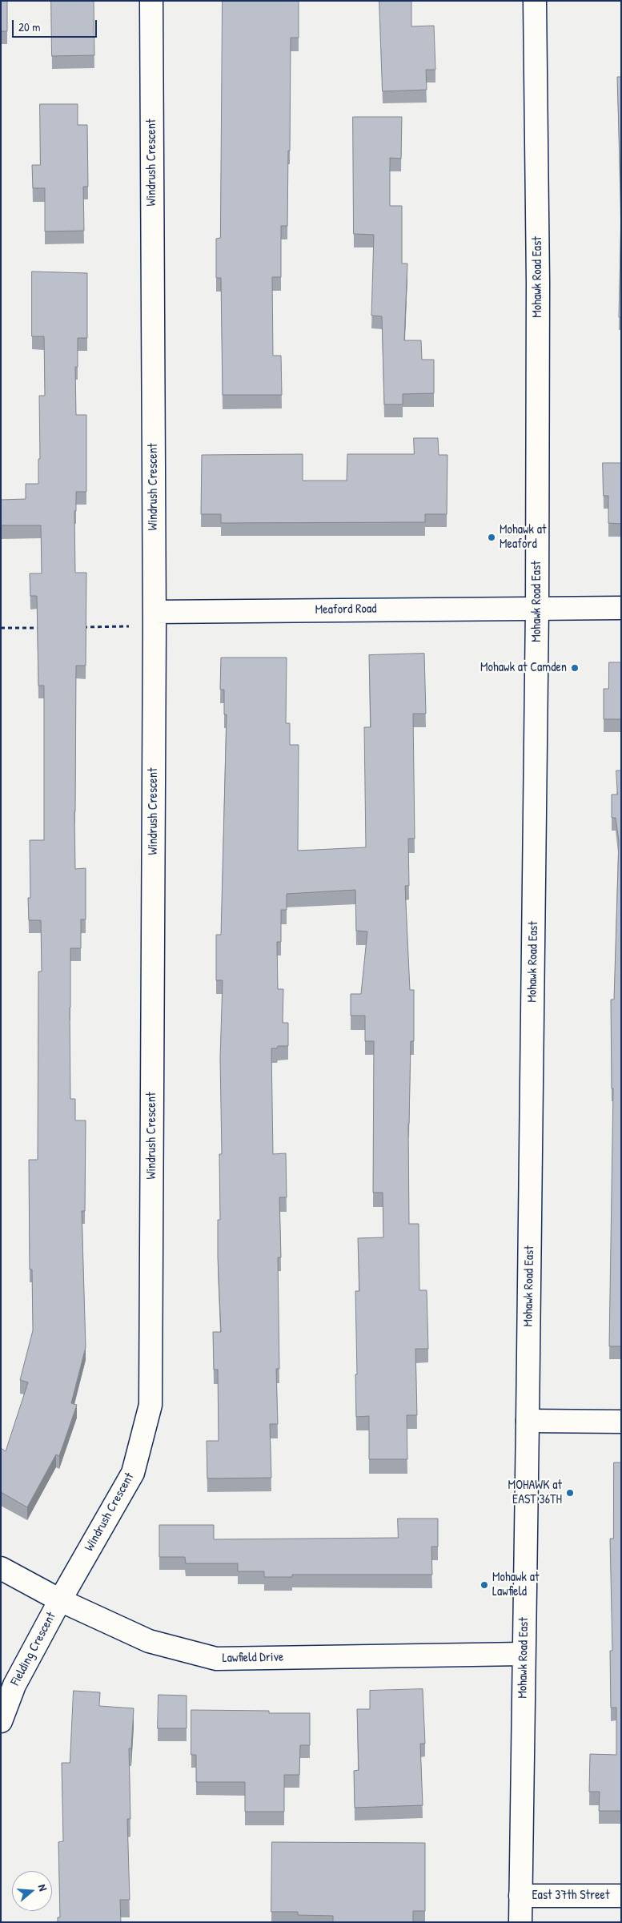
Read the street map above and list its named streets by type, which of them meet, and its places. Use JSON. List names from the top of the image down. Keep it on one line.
{"streets":{"street":["Windrush Crescent","Mohawk Road East","Meaford Road","Fielding Crescent","Lawfield Drive","East 37th Street"]},"crossings":[["Windrush Crescent","Meaford Road"],["Windrush Crescent","Fielding Crescent"],["Windrush Crescent","Lawfield Drive"],["Mohawk Road East","Meaford Road"],["Mohawk Road East","Lawfield Drive"],["Mohawk Road East","East 37th Street"],["Fielding Crescent","Lawfield Drive"]],"places":["Mohawk at Meaford","Mohawk at Camden","MOHAWK at EAST 36TH","Mohawk at Lawfield"],"scale_bar":"20 m","north":"right"}
